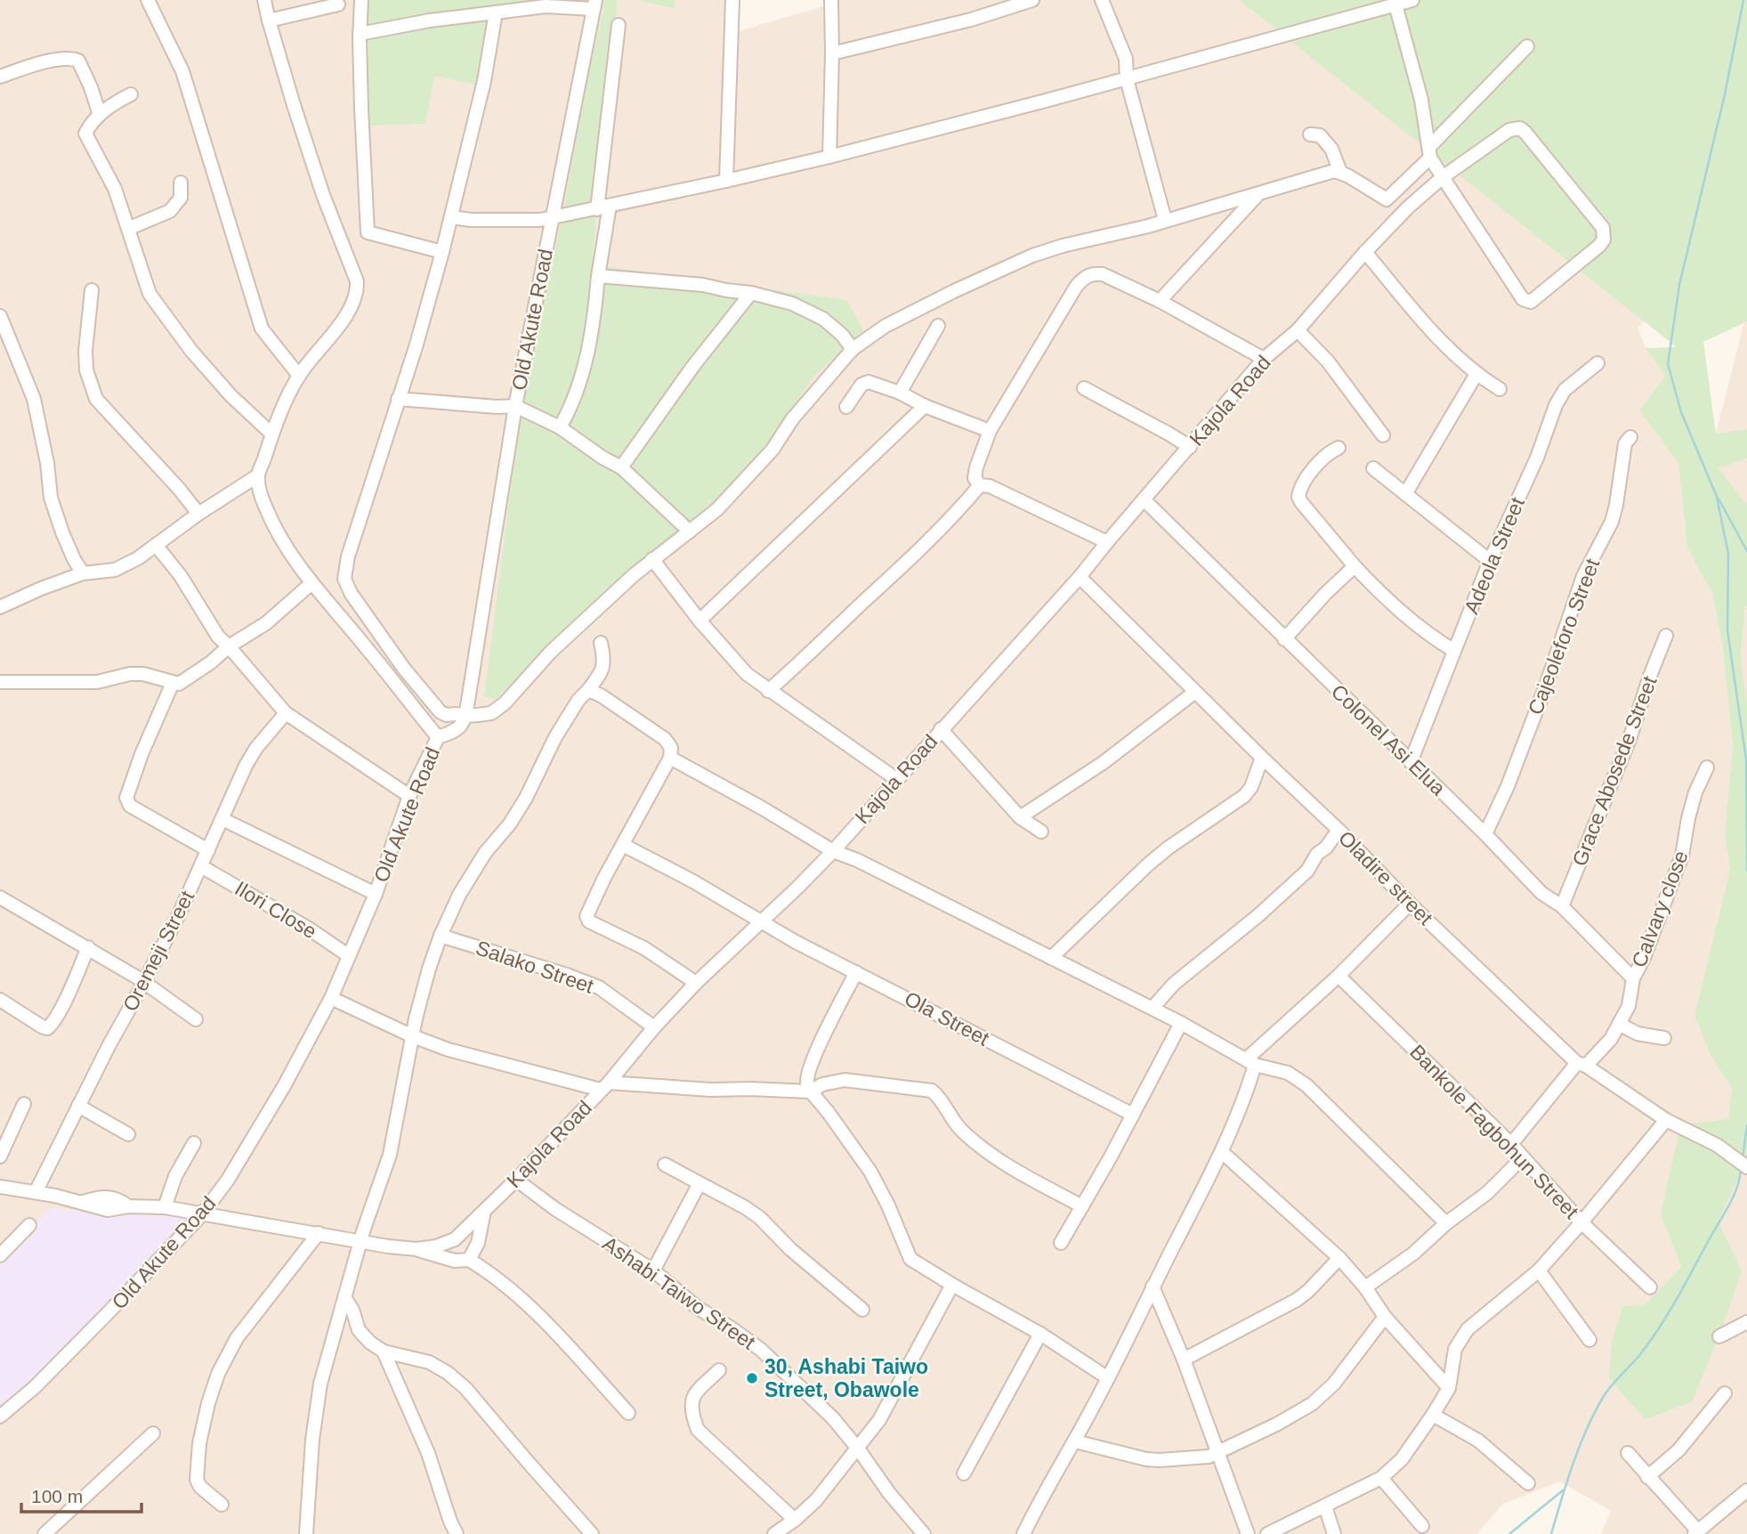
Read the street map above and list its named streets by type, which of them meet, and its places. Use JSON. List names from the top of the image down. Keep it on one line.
{"streets":{"street":["Old Akute Road","Kajola Road","Adeola Street","Cajeoleforo Street","Colonel Asi Elua","Grace Abosede Street","Oladire street","Calvary close","Ilori Close","Oremeji Street","Salako Street","Ola Street","Bankole Fagbohun Street","Ashabi Taiwo Street"]},"crossings":[["Old Akute Road","Kajola Road"],["Old Akute Road","Ilori Close"],["Kajola Road","Colonel Asi Elua"],["Kajola Road","Oladire street"],["Kajola Road","Oremeji Street"],["Kajola Road","Salako Street"],["Kajola Road","Ola Street"],["Kajola Road","Ashabi Taiwo Street"],["Adeola Street","Colonel Asi Elua"],["Cajeoleforo Street","Colonel Asi Elua"],["Colonel Asi Elua","Grace Abosede Street"],["Colonel Asi Elua","Calvary close"],["Oladire street","Calvary close"],["Calvary close","Bankole Fagbohun Street"],["Ilori Close","Oremeji Street"]],"places":["30, Ashabi Taiwo Street, Obawole"],"scale_bar":"100 m"}
